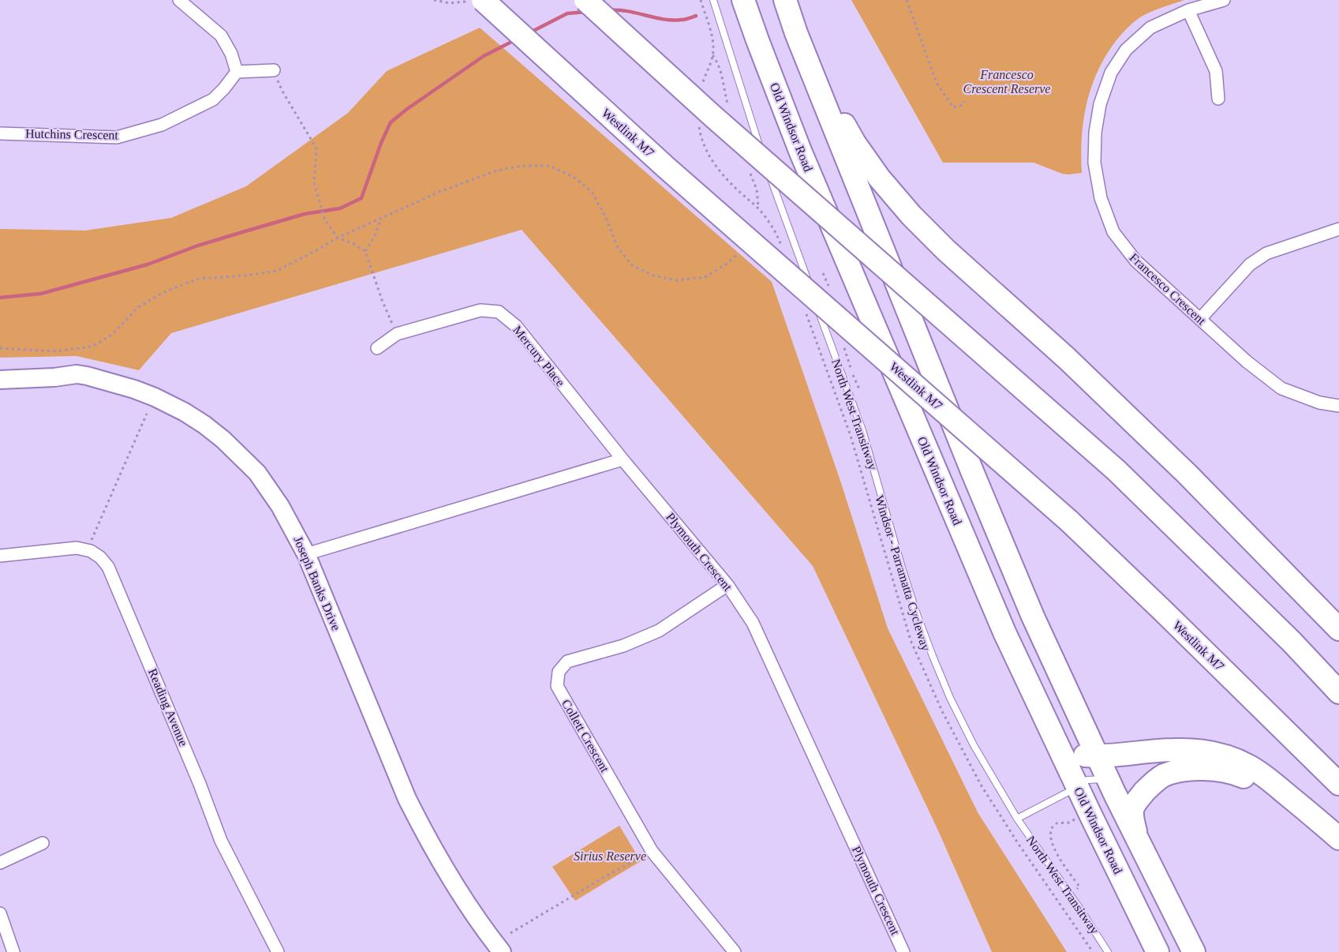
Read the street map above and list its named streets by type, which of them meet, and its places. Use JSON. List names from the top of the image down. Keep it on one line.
{"streets":{"highway":["Old Windsor Road","Westlink M7"],"street":["Hutchins Crescent","Francesco Crescent","Mercury Place","Plymouth Crescent","Joseph Banks Drive","Reading Avenue","Collett Crescent"],"lane":["North West Transitway"],"path":["Windsor - Parramatta Cycleway"]},"crossings":[["Mercury Place","Plymouth Crescent"],["Plymouth Crescent","Collett Crescent"]],"parks":["Francesco Crescent Reserve","Sirius Reserve"]}
